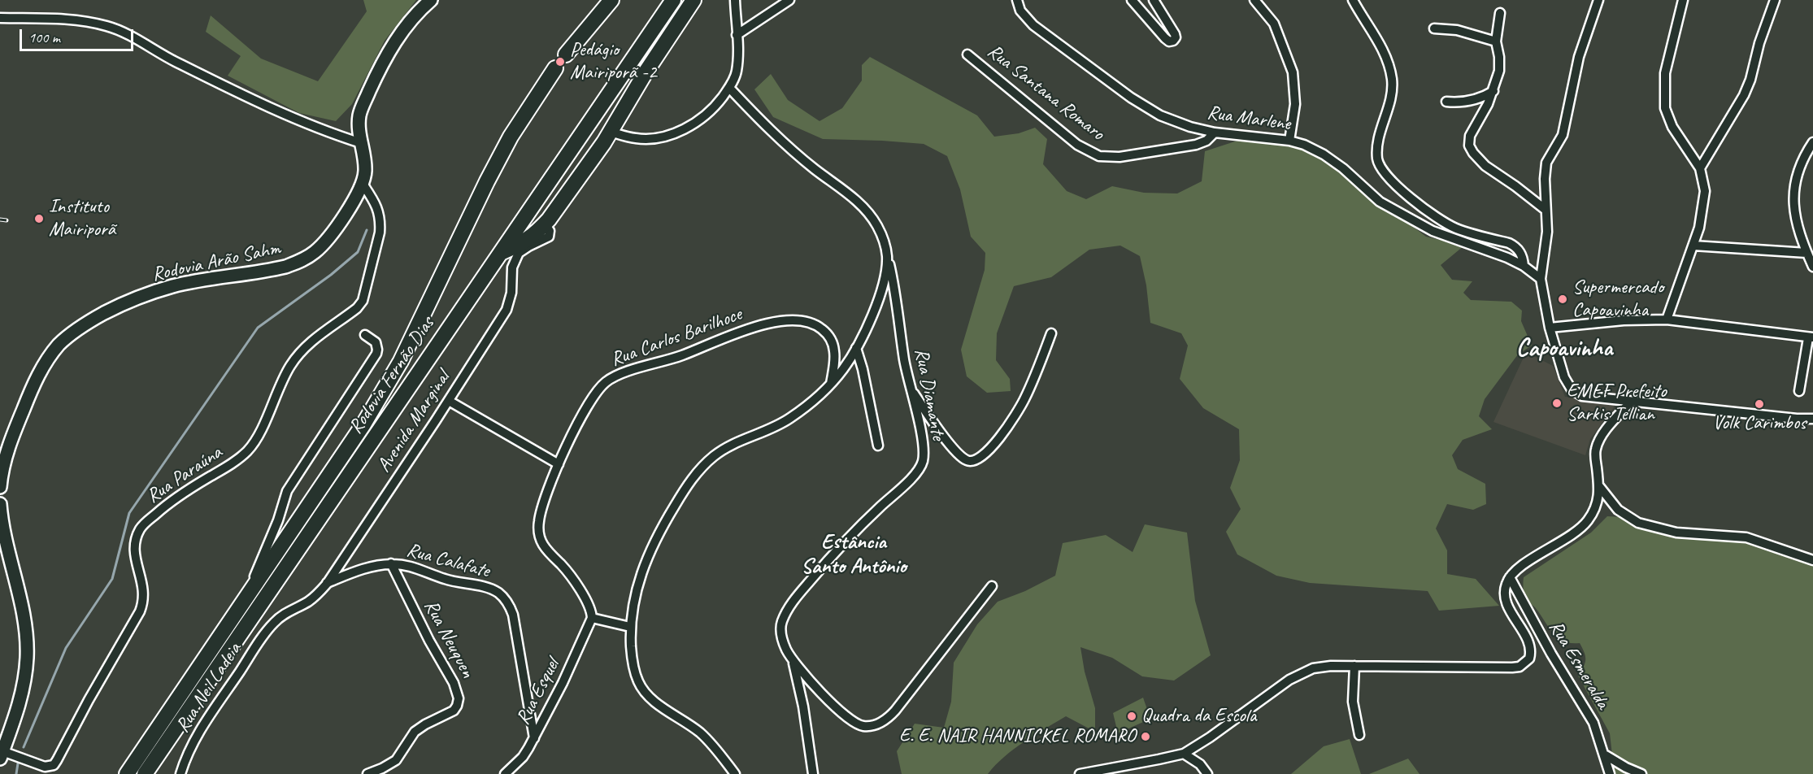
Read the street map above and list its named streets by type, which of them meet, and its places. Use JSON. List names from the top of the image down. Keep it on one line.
{"streets":{"highway":["Rodovia Fernão Dias"],"street":["Rua Santana Romaro","Rua Marlene","Rodovia Arão Sahm","Rua Carlos Barilhoce","Rua Diamante","Avenida Marginal","Rua Paraúna","Rua Calafate","Rua Neuquen","Rua Esmeralda","Rua Neil Ladeia","Rua Esquel"]},"crossings":[["Rua Santana Romaro","Rua Marlene"],["Rodovia Arão Sahm","Rua Paraúna"],["Rua Carlos Barilhoce","Rua Esquel"],["Avenida Marginal","Rua Calafate"],["Avenida Marginal","Rua Neil Ladeia"],["Rua Calafate","Rua Neuquen"],["Rua Calafate","Rua Esquel"]],"districts":["Capoavinha","Estância Santo Antônio"],"places":["Pedágio Mairiporã -2","Instituto Mairiporã","Supermercado Capoavinha","EMEF Prefeito Sarkis Tellian","Volk Carimbos","Quadra da Escola","E. E. NAIR HANNICKEL ROMARO"],"scale_bar":"100 m"}
